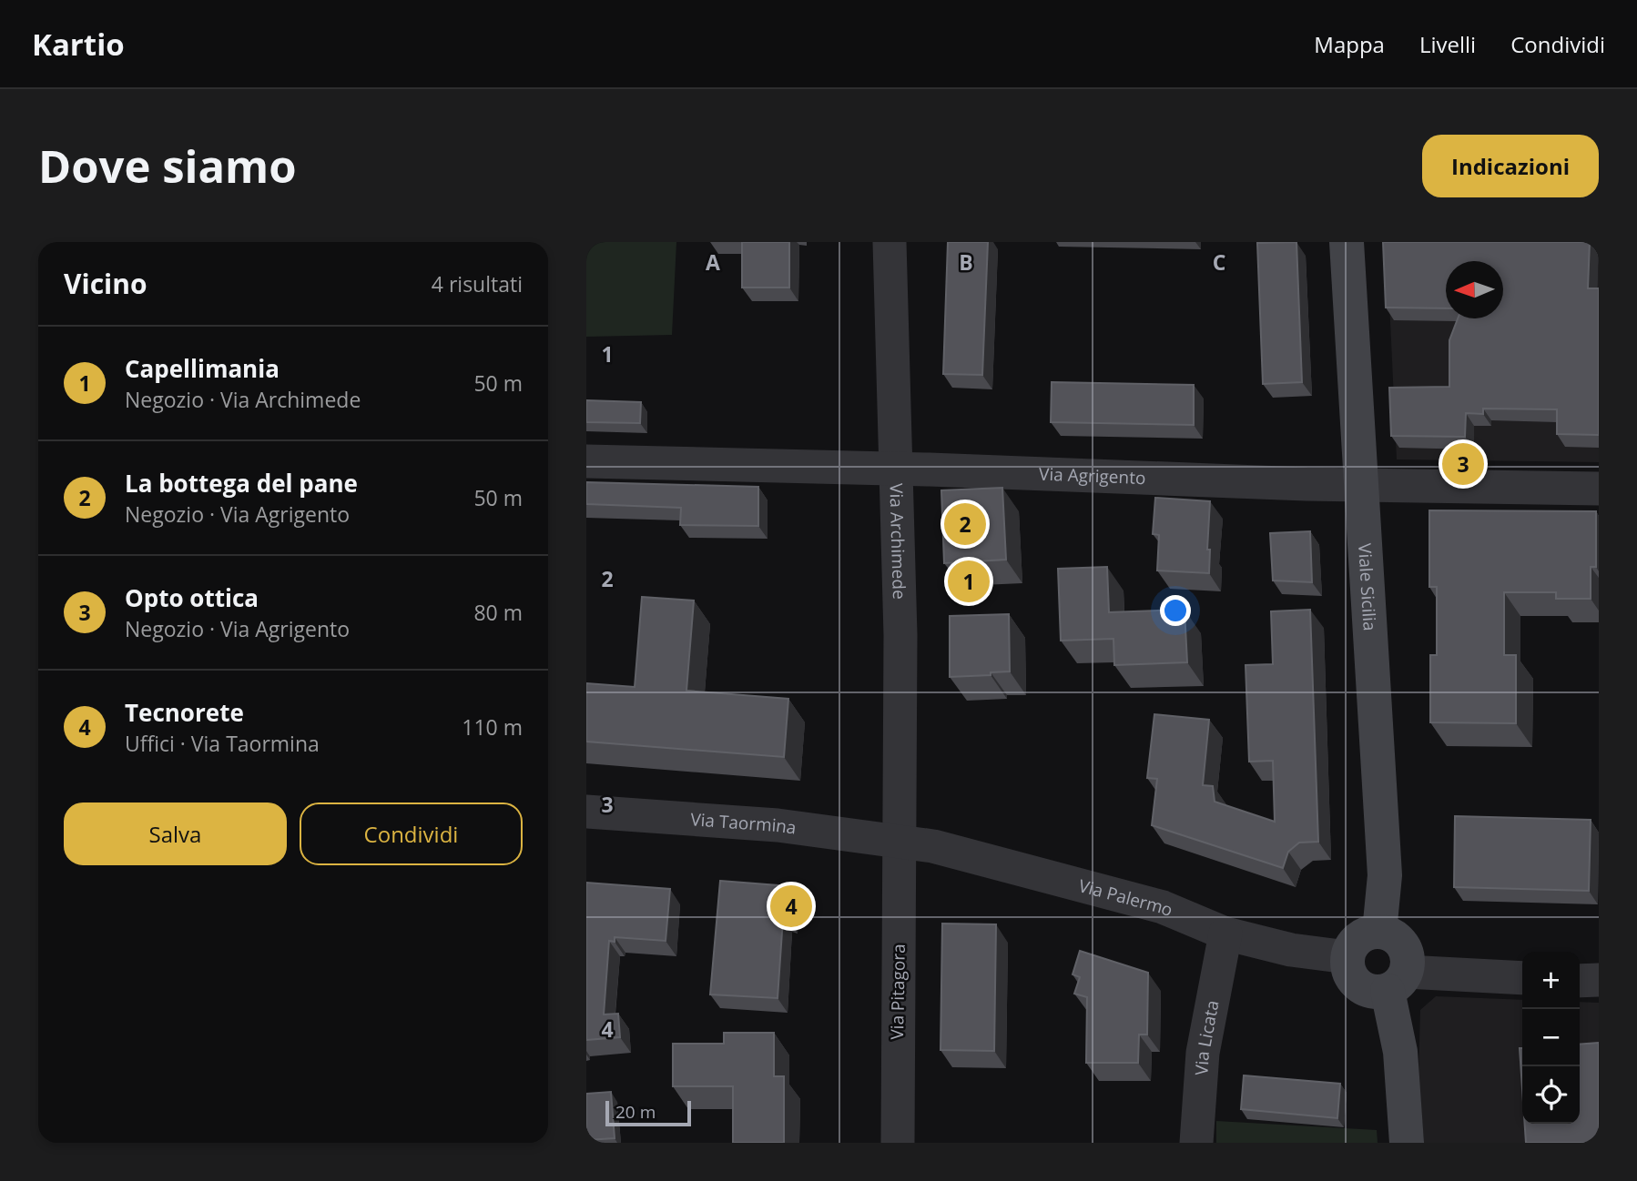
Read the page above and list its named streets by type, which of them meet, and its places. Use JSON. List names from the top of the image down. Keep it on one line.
{"streets":{"street":["Via Agrigento","Via Archimede","Viale Sicilia","Via Taormina","Via Palermo","Via Pitagora","Via Licata"]},"crossings":[["Via Agrigento","Via Archimede"],["Via Agrigento","Viale Sicilia"],["Via Archimede","Via Taormina"],["Via Archimede","Via Palermo"],["Via Archimede","Via Pitagora"],["Viale Sicilia","Via Palermo"],["Via Taormina","Via Palermo"],["Via Taormina","Via Pitagora"],["Via Palermo","Via Pitagora"],["Via Palermo","Via Licata"]],"scale_bar":"20 m","north":"left","page":{"header":"Kartio","nav":["Mappa","Livelli","Condividi"],"buttons":["Indicazioni",["Salva","Condividi"]],"title":"Dove siamo","heading":["Vicino","4 risultati"],"list":[{"mark":"1","name":"Capellimania","note":"Negozio · Via Archimede","value":"50 m"},{"mark":"2","name":"La bottega del pane","note":"Negozio · Via Agrigento","value":"50 m"},{"mark":"3","name":"Opto ottica","note":"Negozio · Via Agrigento","value":"80 m"},{"mark":"4","name":"Tecnorete","note":"Uffici · Via Taormina","value":"110 m"}],"pins":["3","2","1","4"],"map_buttons":["+","−"],"scale":"20 m"},"grid":{"columns":["A","B","C"],"rows":["1","2","3","4"]}}
